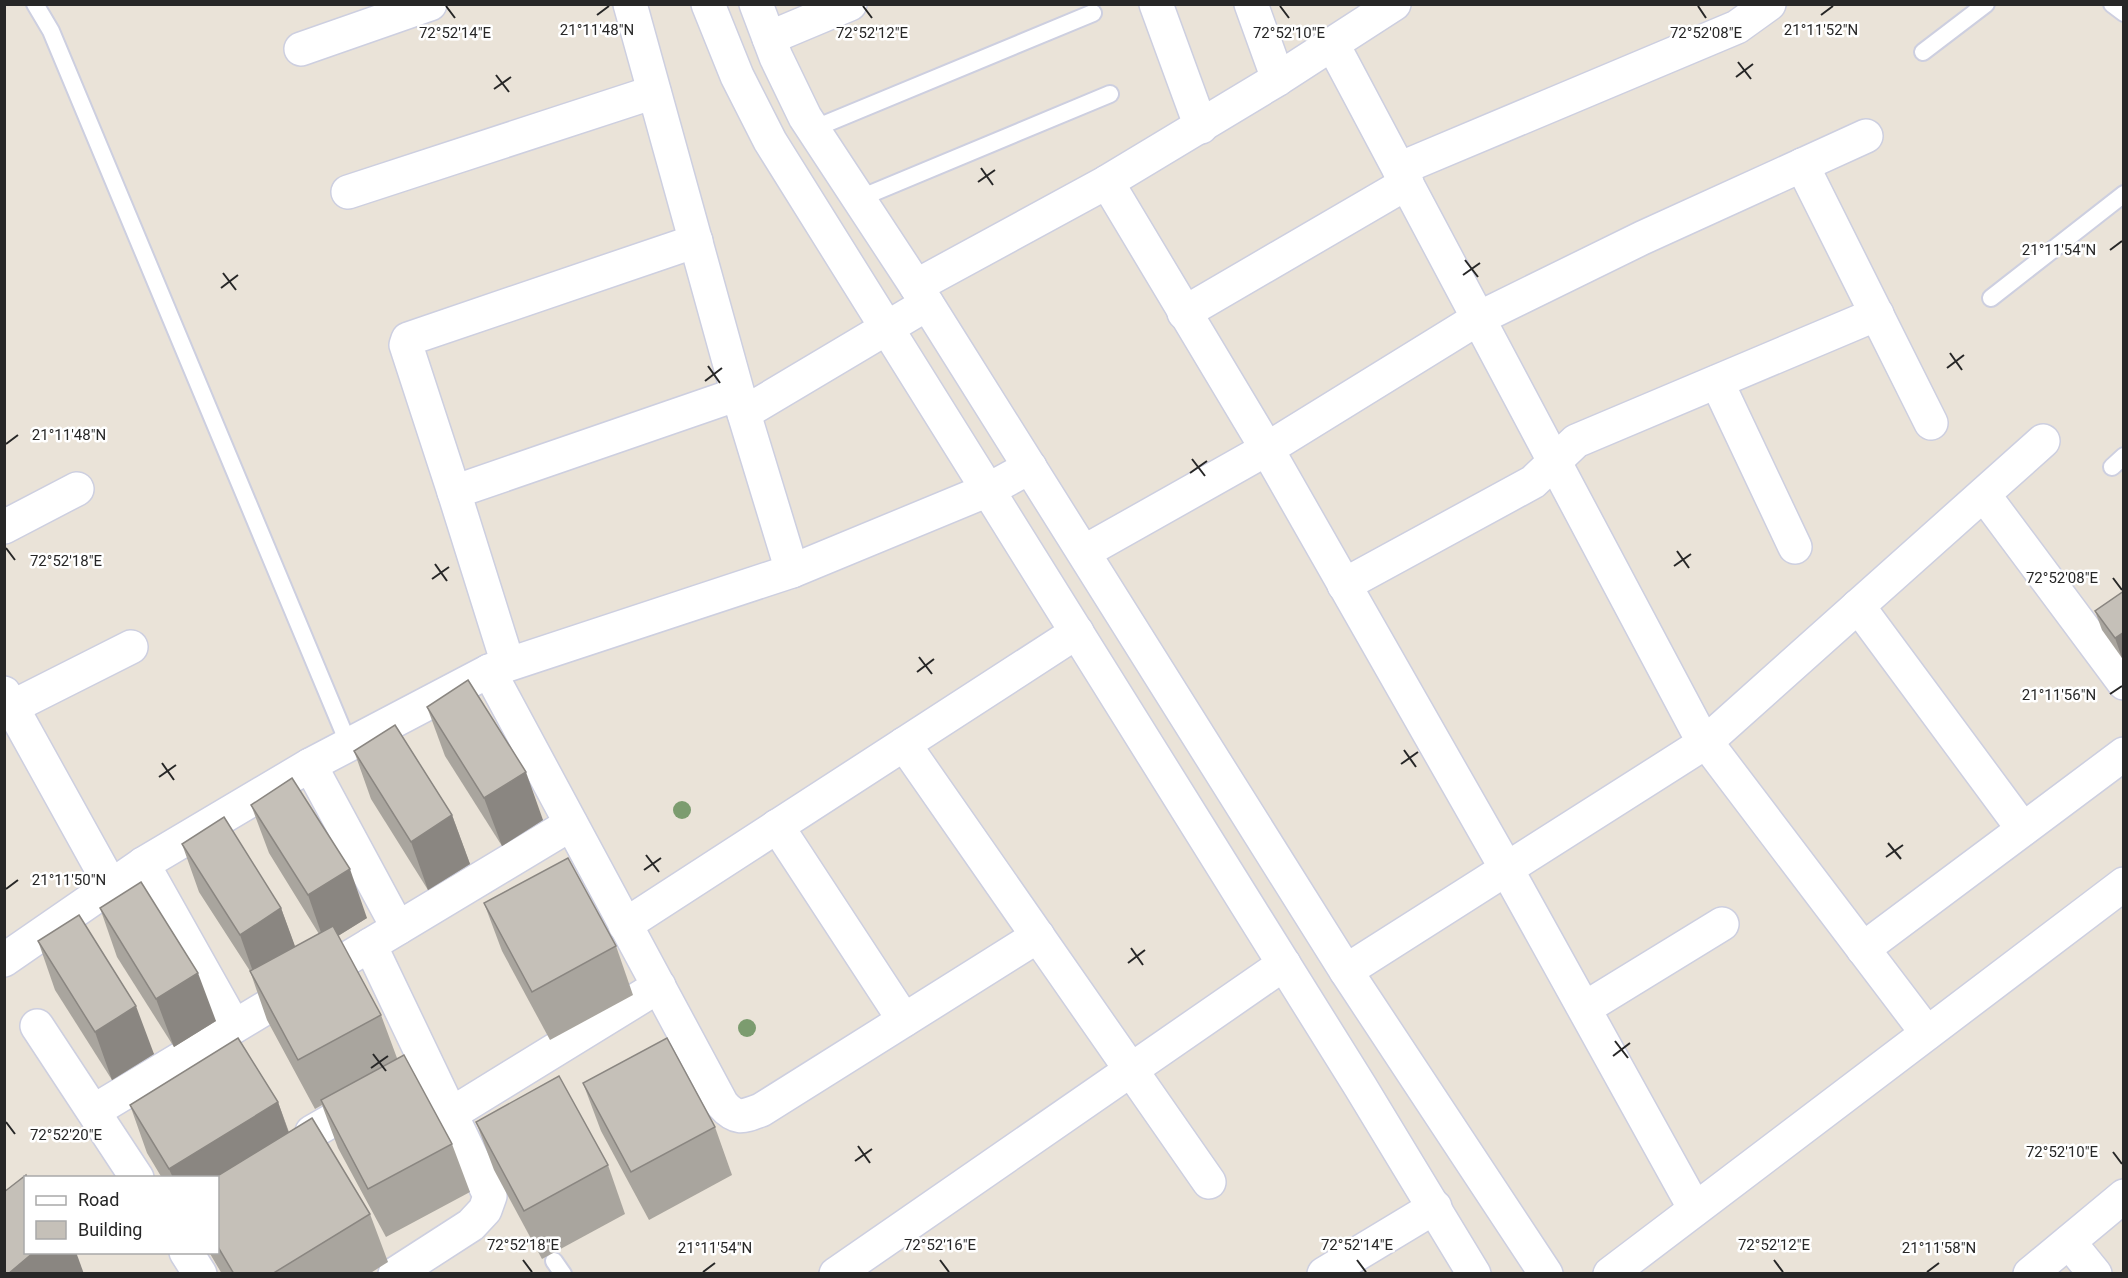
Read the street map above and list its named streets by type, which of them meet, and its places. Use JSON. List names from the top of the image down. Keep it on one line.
{"legend":["Road","Building"],"coordinates":["21°11'48\"N","21°11'52\"N","72°52'14\"E","72°52'12\"E","72°52'10\"E","72°52'08\"E","21°11'54\"N","72°52'18\"E","21°11'56\"N","21°11'50\"N","72°52'20\"E","72°52'16\"E","21°11'58\"N"]}
